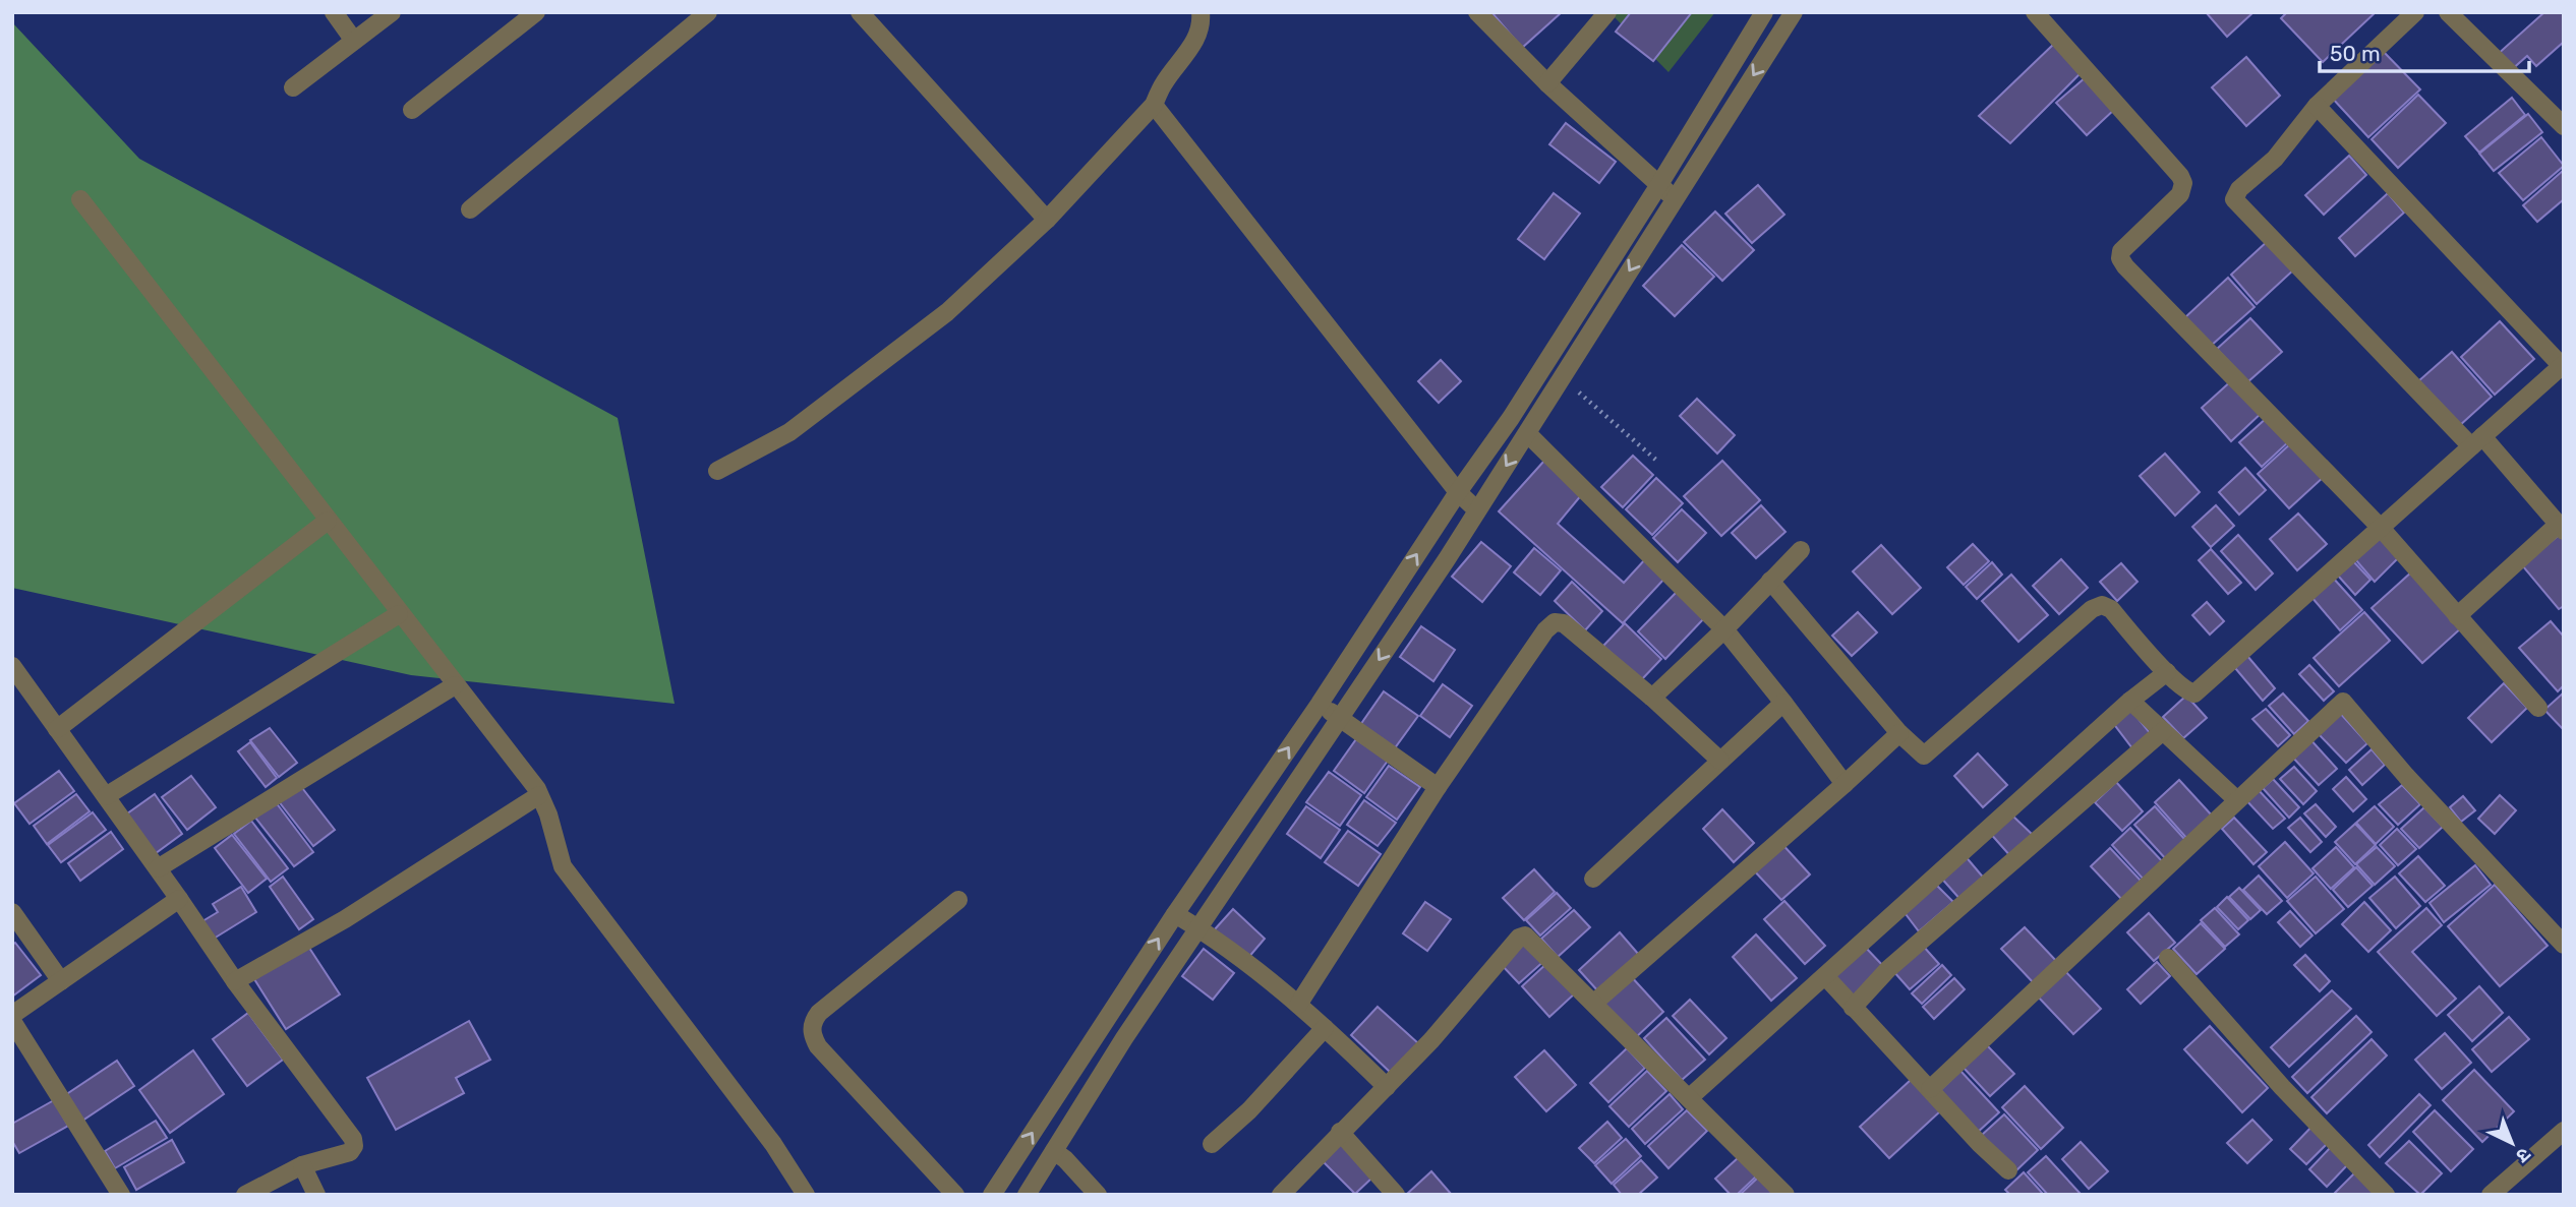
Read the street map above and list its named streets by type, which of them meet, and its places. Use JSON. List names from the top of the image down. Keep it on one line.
{"scale_bar":"50 m","north":"bottom right"}
